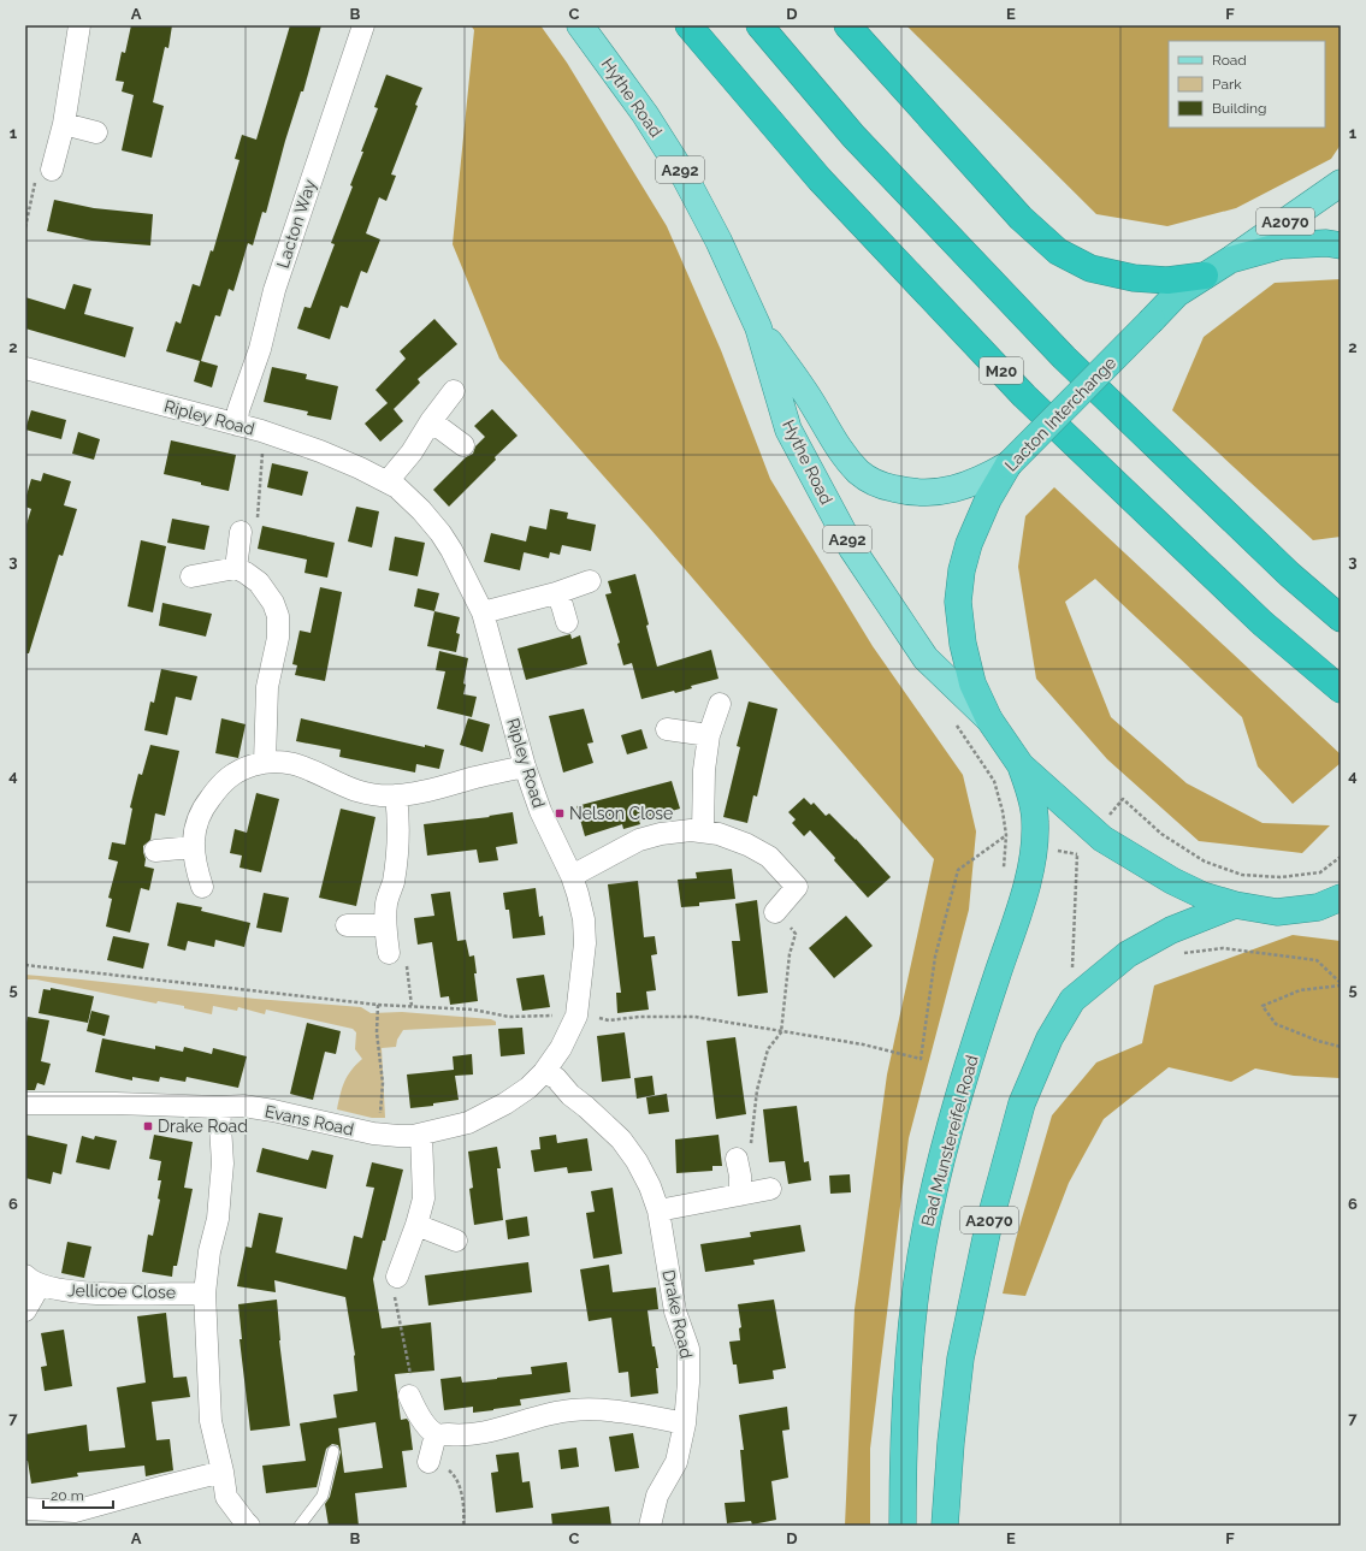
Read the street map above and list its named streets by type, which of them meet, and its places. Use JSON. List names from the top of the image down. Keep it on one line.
{"streets":{"highway":["A2070","M20","Lacton Interchange","Bad Munstereifel Road"],"main road":["Hythe Road","A292"],"street":["Lacton Way","Ripley Road","Evans Road","Jellicoe Close","Drake Road"]},"crossings":[["Hythe Road","Lacton Interchange"],["A2070","Lacton Interchange"],["Lacton Way","Ripley Road"],["Lacton Interchange","Bad Munstereifel Road"],["Ripley Road","Evans Road"],["Ripley Road","Drake Road"],["Evans Road","Drake Road"]],"places":{"transit":["Nelson Close","Drake Road"]},"legend":["Road","Park","Building"],"scale_bar":"20 m","grid":{"columns":["A","B","C","D","E","F"],"rows":["1","2","3","4","5","6","7"]}}
